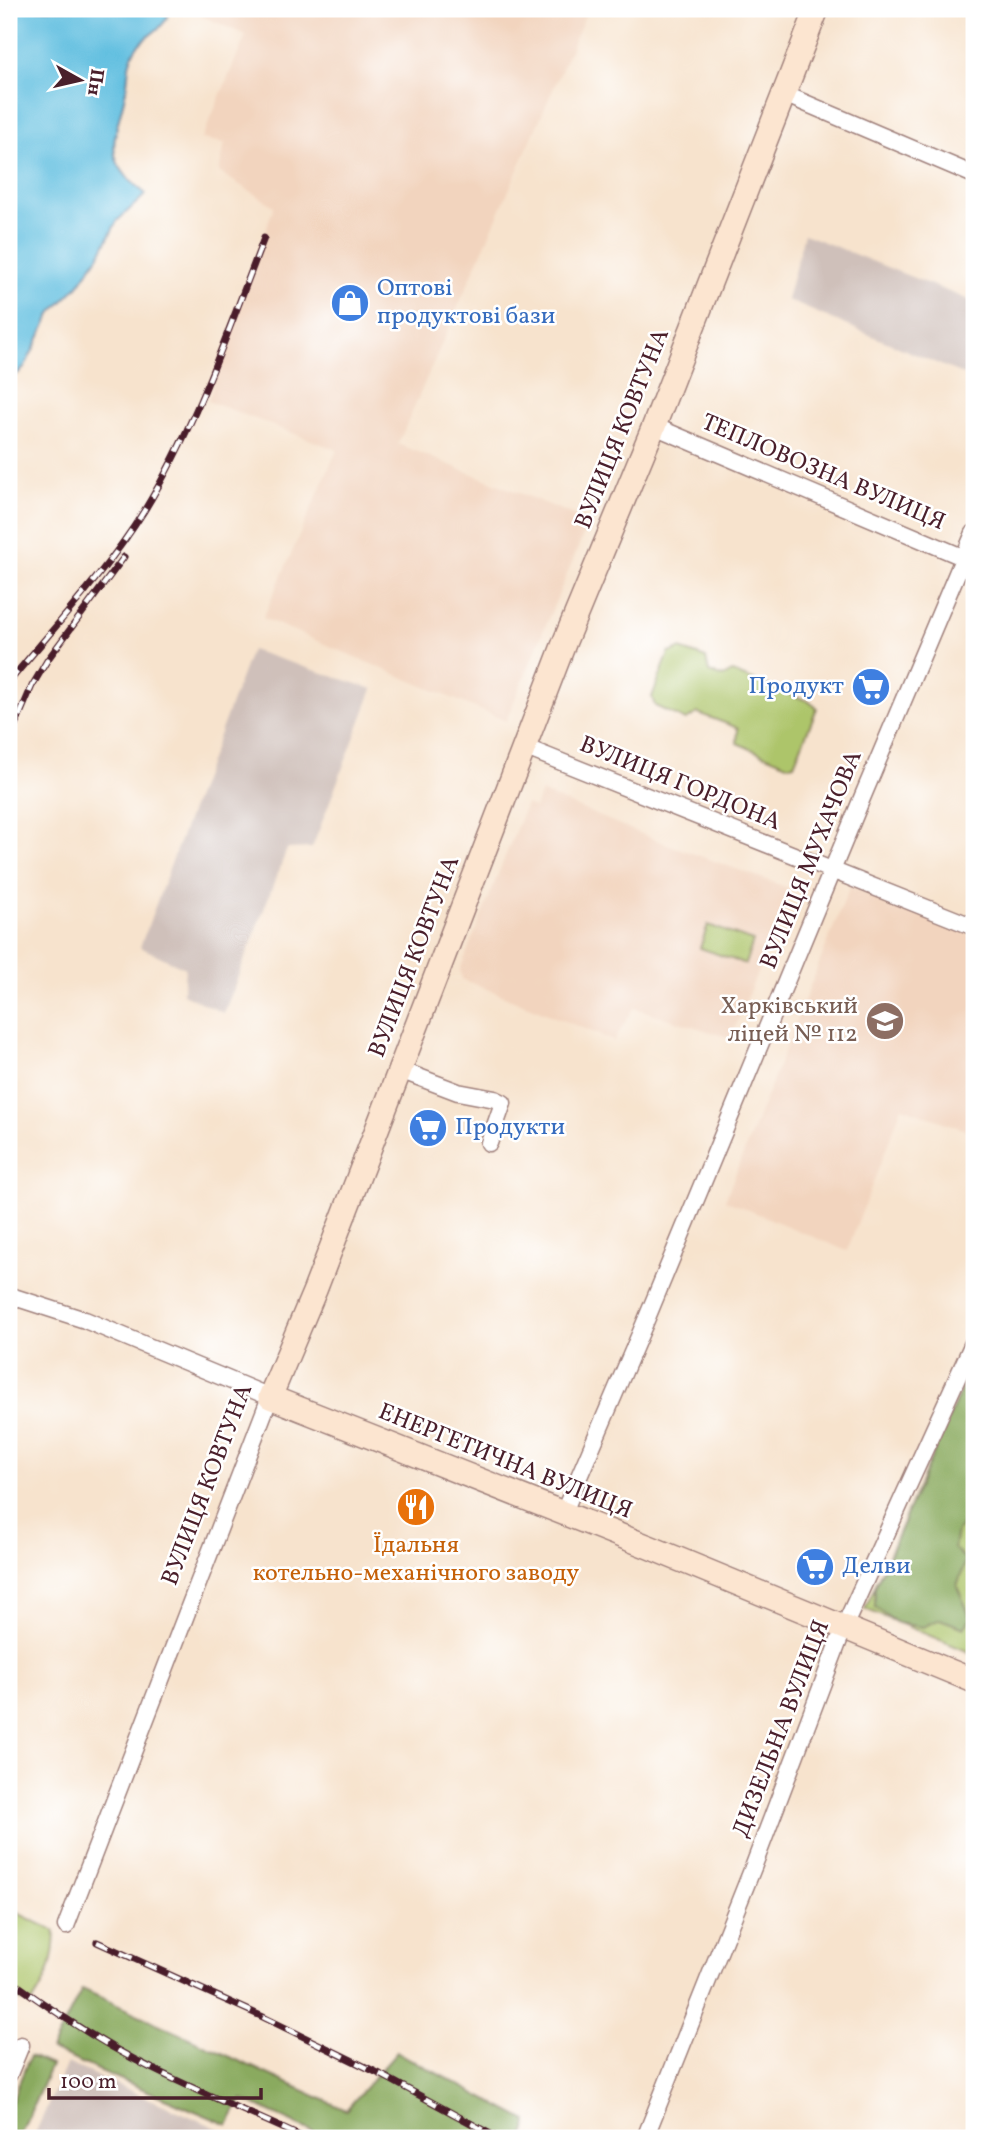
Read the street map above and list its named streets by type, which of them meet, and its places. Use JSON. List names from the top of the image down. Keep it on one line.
{"streets":{"street":["ВУЛИЦЯ КОВТУНА","ТЕПЛОВОЗНА ВУЛИЦЯ","ВУЛИЦЯ ГОРДОНА","ВУЛИЦЯ МУХАЧОВА","ЕНЕРГЕТИЧНА ВУЛИЦЯ","ДИЗЕЛЬНА ВУЛИЦЯ"]},"crossings":[["ВУЛИЦЯ КОВТУНА","ТЕПЛОВОЗНА ВУЛИЦЯ"],["ВУЛИЦЯ КОВТУНА","ВУЛИЦЯ ГОРДОНА"],["ВУЛИЦЯ КОВТУНА","ЕНЕРГЕТИЧНА ВУЛИЦЯ"],["ТЕПЛОВОЗНА ВУЛИЦЯ","ВУЛИЦЯ МУХАЧОВА"],["ВУЛИЦЯ ГОРДОНА","ВУЛИЦЯ МУХАЧОВА"],["ВУЛИЦЯ МУХАЧОВА","ЕНЕРГЕТИЧНА ВУЛИЦЯ"],["ЕНЕРГЕТИЧНА ВУЛИЦЯ","ДИЗЕЛЬНА ВУЛИЦЯ"]],"places":{"shop":["Оптові продуктові бази"],"supermarket":["Продукт","Продукти","Делви"],"school or university":["Харківський ліцей № 112"],"restaurant":["Їдальня котельно-механічного заводу"]},"scale_bar":"100 m","north":"right"}
